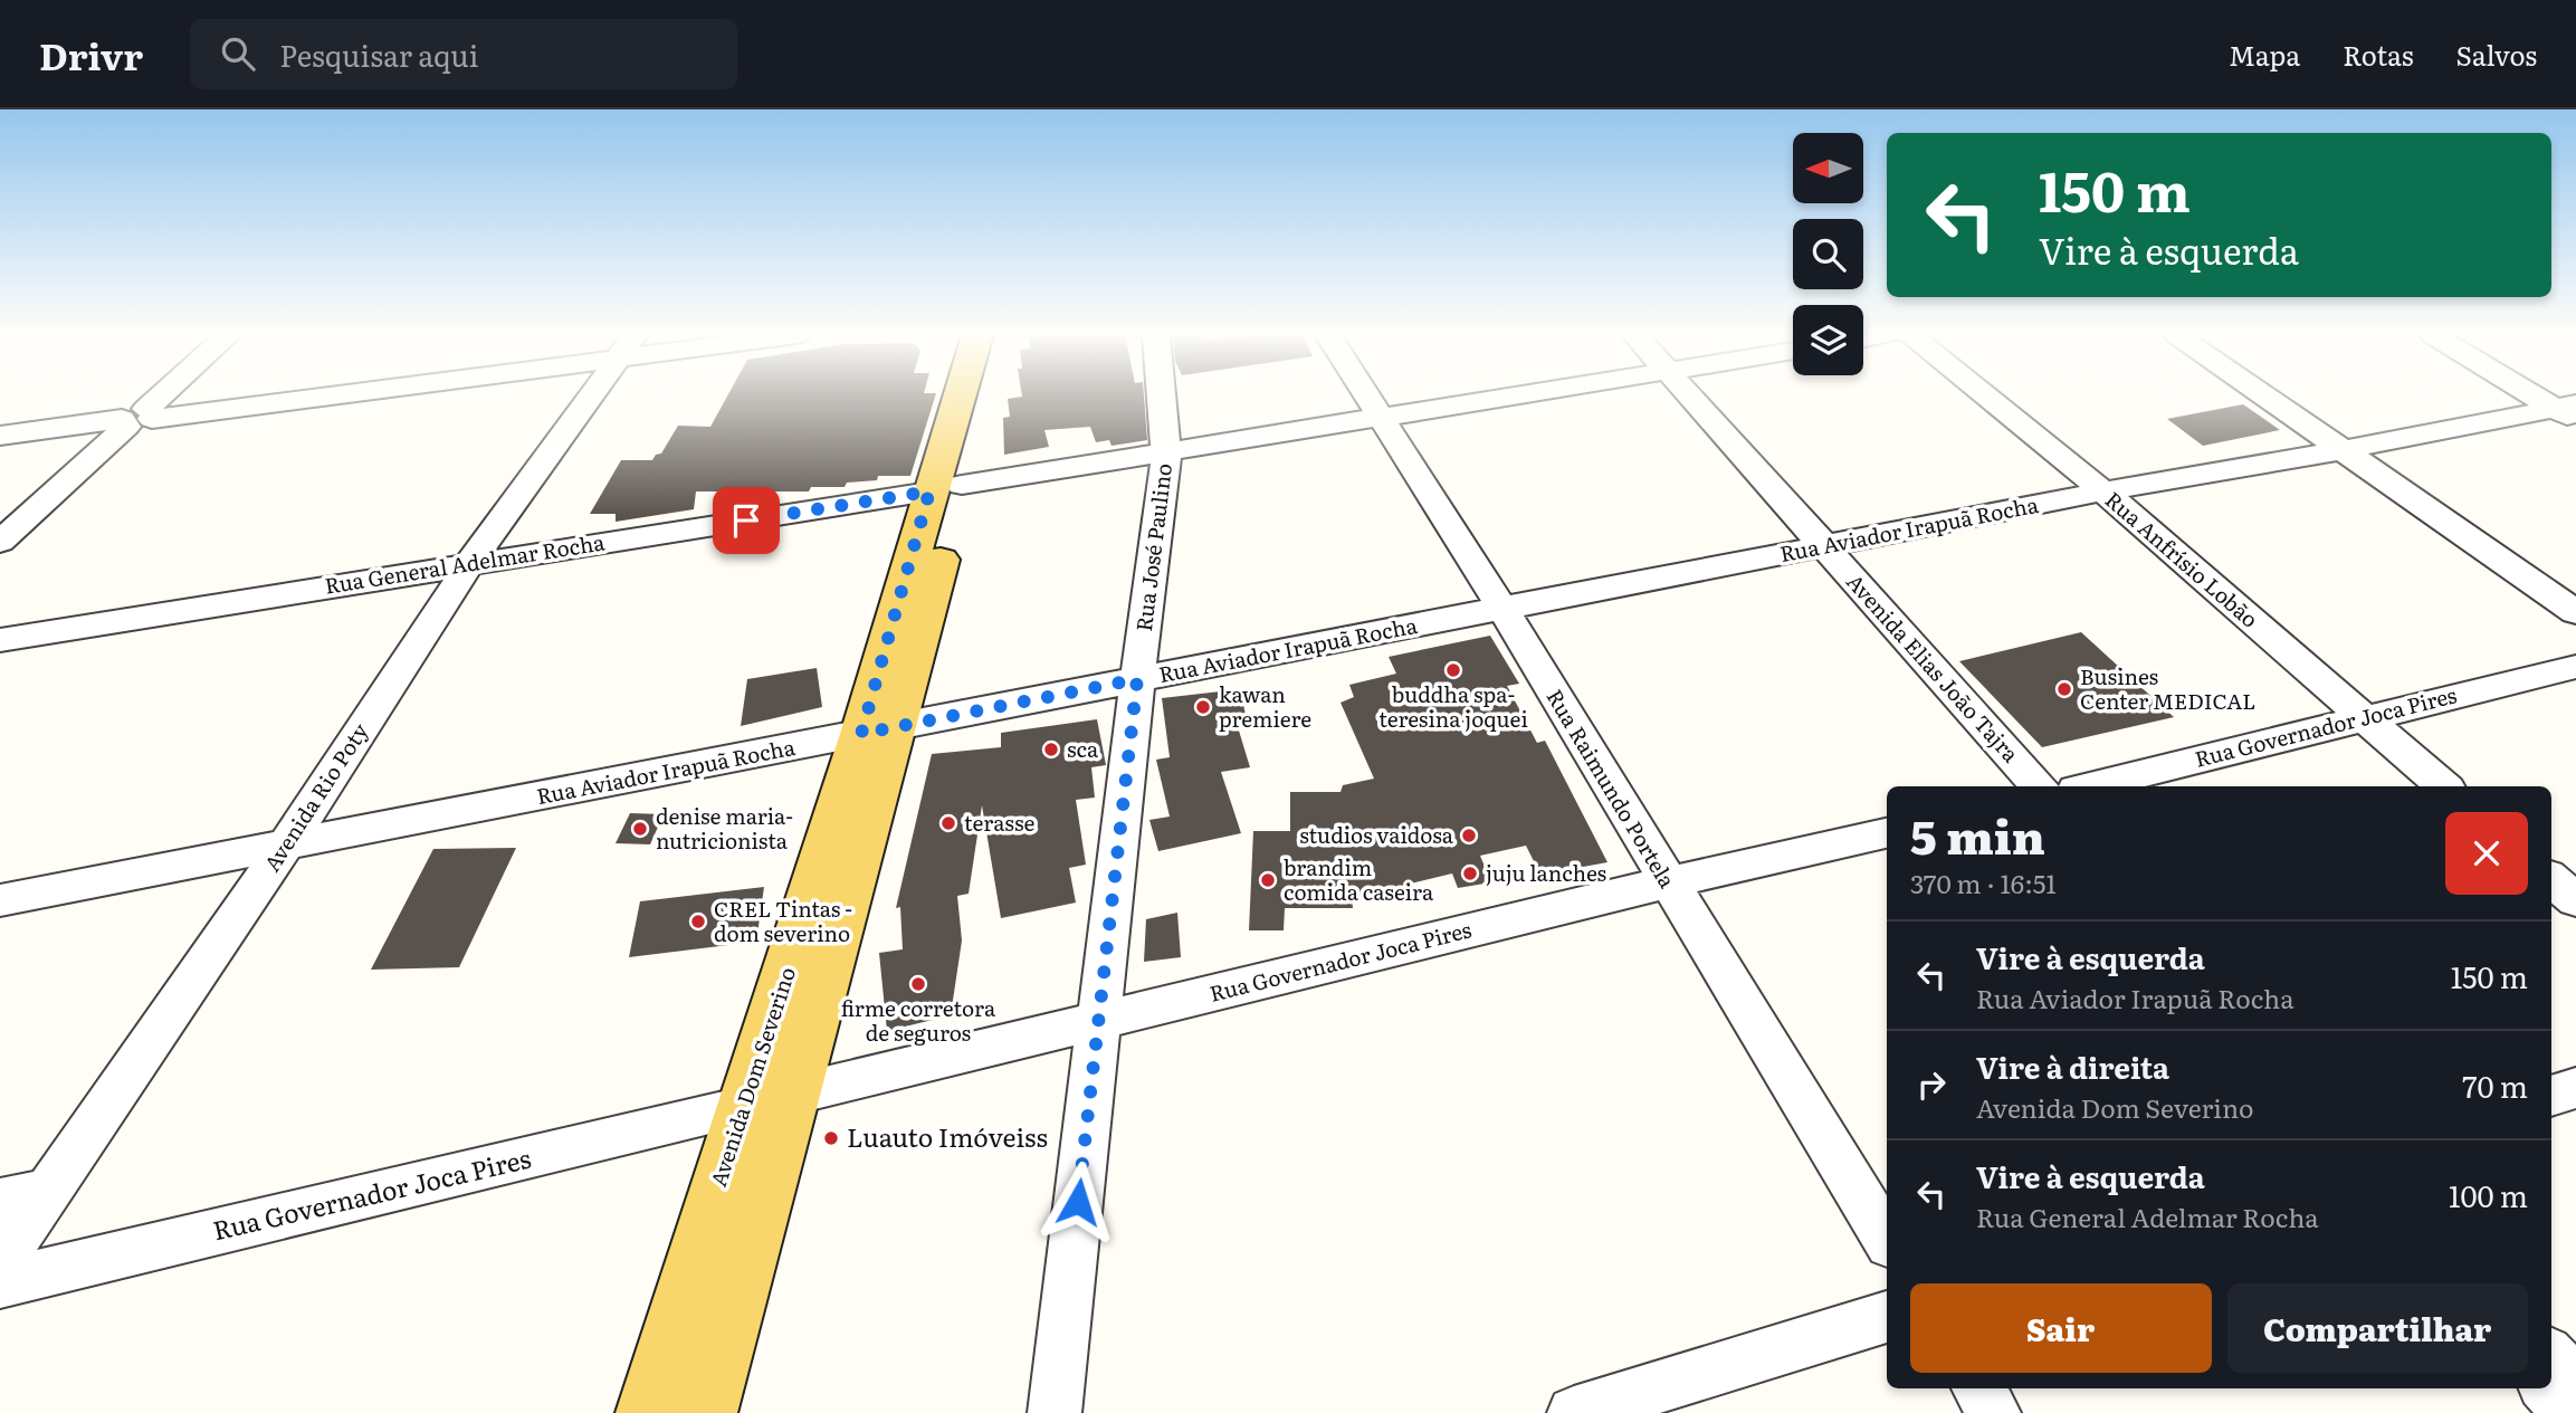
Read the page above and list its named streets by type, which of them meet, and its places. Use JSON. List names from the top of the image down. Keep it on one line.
{"streets":{"main road":["Avenida Dom Severino"],"street":["Rua Aviador Irapuã Rocha","Rua José Paulino","Rua Anfrísio Lobão","Rua General Adelmar Rocha","Avenida Elias João Tajra","Rua Governador Joca Pires","Rua Raimundo Portela","Avenida Rio Poty"]},"crossings":[["Rua Aviador Irapuã Rocha","Rua José Paulino"],["Rua Aviador Irapuã Rocha","Rua Anfrísio Lobão"],["Rua Aviador Irapuã Rocha","Avenida Elias João Tajra"],["Rua Aviador Irapuã Rocha","Rua Raimundo Portela"],["Rua Aviador Irapuã Rocha","Avenida Rio Poty"],["Rua Aviador Irapuã Rocha","Avenida Dom Severino"],["Rua José Paulino","Rua Governador Joca Pires"],["Rua Anfrísio Lobão","Rua Governador Joca Pires"],["Rua General Adelmar Rocha","Avenida Rio Poty"],["Rua General Adelmar Rocha","Avenida Dom Severino"],["Rua Governador Joca Pires","Rua Raimundo Portela"],["Rua Governador Joca Pires","Avenida Dom Severino"]],"places":["buddha spa- teresina joquei","Busines Center MEDICAL","kawan premiere","sca","terasse","denise maria- nutricionista","studios vaidosa","juju lanches","brandim comida caseira","CREL Tintas - dom severino","firme corretora de seguros","Luauto Imóveiss"],"north":"left","page":{"header":"Drivr","search":"Pesquisar aqui","nav":["Mapa","Rotas","Salvos"],"turn":["150 m","Vire à esquerda"],"heading":["5 min","370 m · 16:51"],"list":[{"name":"Vire à esquerda","note":"Rua Aviador Irapuã Rocha","value":"150 m"},{"name":"Vire à direita","note":"Avenida Dom Severino","value":"70 m"},{"name":"Vire à esquerda","note":"Rua General Adelmar Rocha","value":"100 m"}],"buttons":["Sair","Compartilhar"]}}
